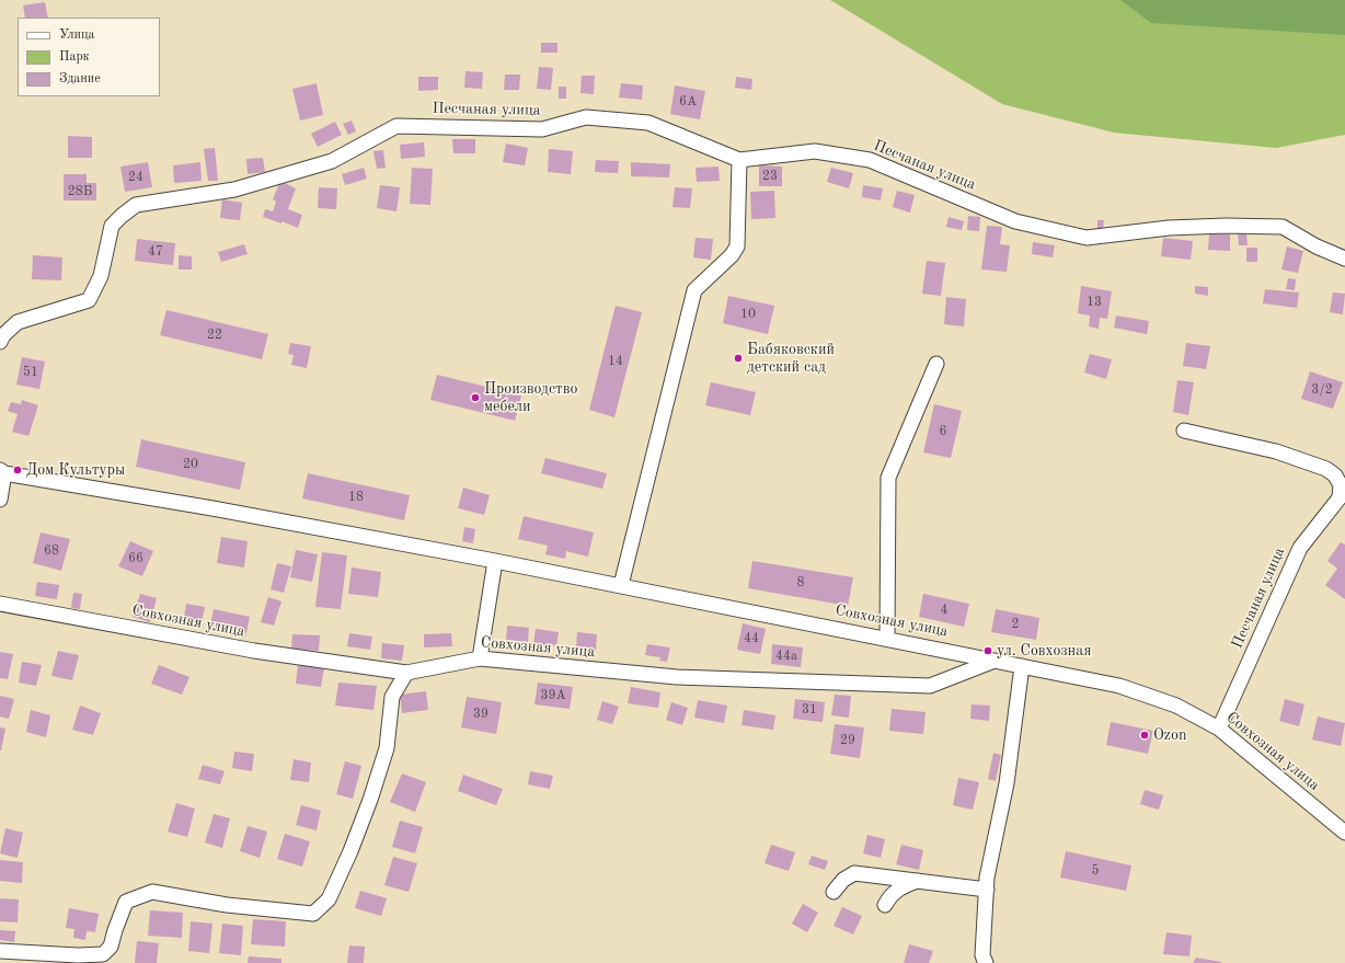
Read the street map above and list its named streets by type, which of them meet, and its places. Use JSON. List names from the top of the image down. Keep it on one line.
{"streets":{"street":["Песчаная улица","Совхозная улица"]},"crossings":[["Песчаная улица","Совхозная улица"]],"places":["Бабяковский детский сад","Производство мебели","Дом Культуры","ул. Совхозная","Ozon"],"house_numbers":["6А","23","24","28Б","47","13","10","22","14","51","3/2","6","20","18","68","66","8","4","2","44","44а","39А","31","39","29","5"],"legend":["Улица","Парк","Здание"]}
